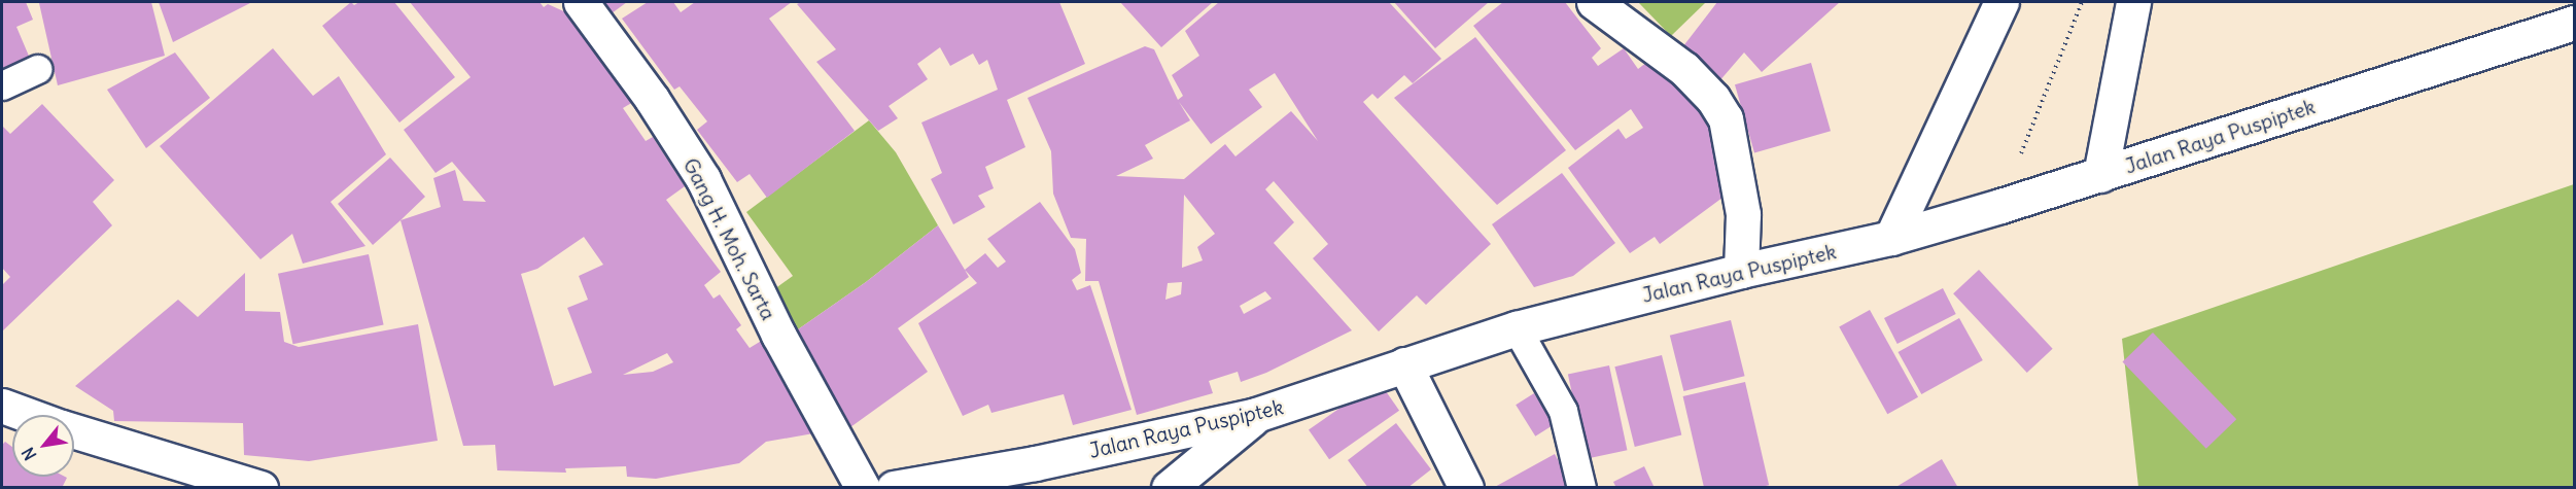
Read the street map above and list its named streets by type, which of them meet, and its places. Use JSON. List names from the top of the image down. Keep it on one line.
{"streets":{"street":["Jalan Raya Puspiptek","Gang H. Moh. Sarta"]},"north":"bottom left"}
